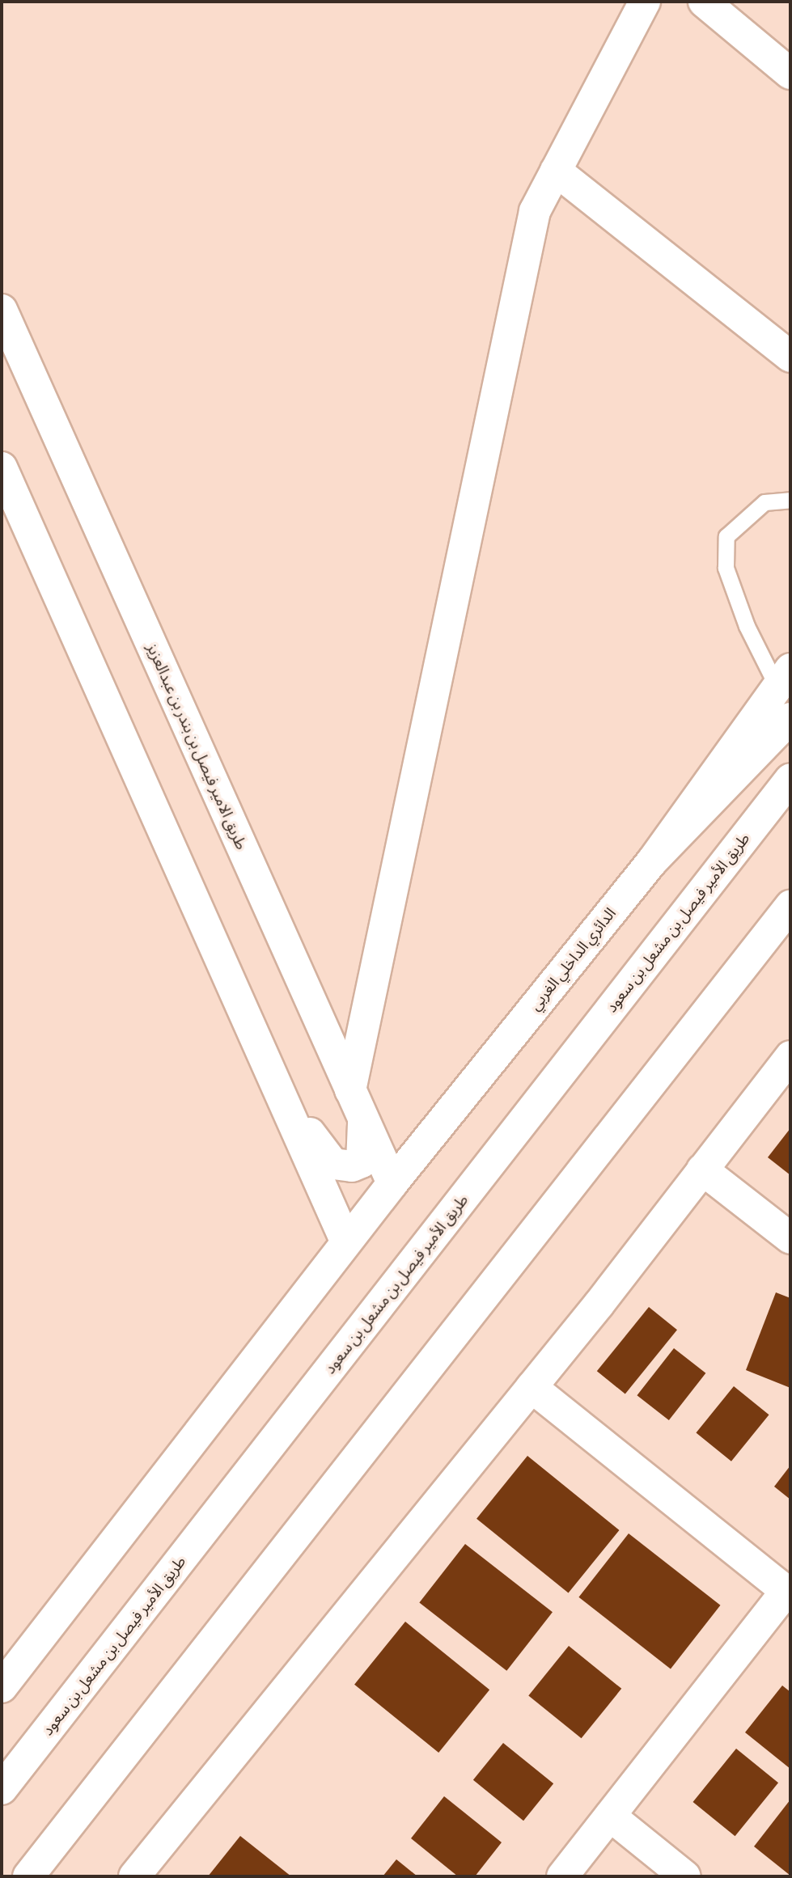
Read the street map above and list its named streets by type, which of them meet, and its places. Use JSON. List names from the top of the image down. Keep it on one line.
{"streets":{"main road":["طريق الامير فيصل بن بندر بن عبدالعزيز","طريق الأمير فيصل بن مشعل بن سعود","الدائري الداخلي الغربي"]},"crossings":[["طريق الامير فيصل بن بندر بن عبدالعزيز","الدائري الداخلي الغربي"]]}
